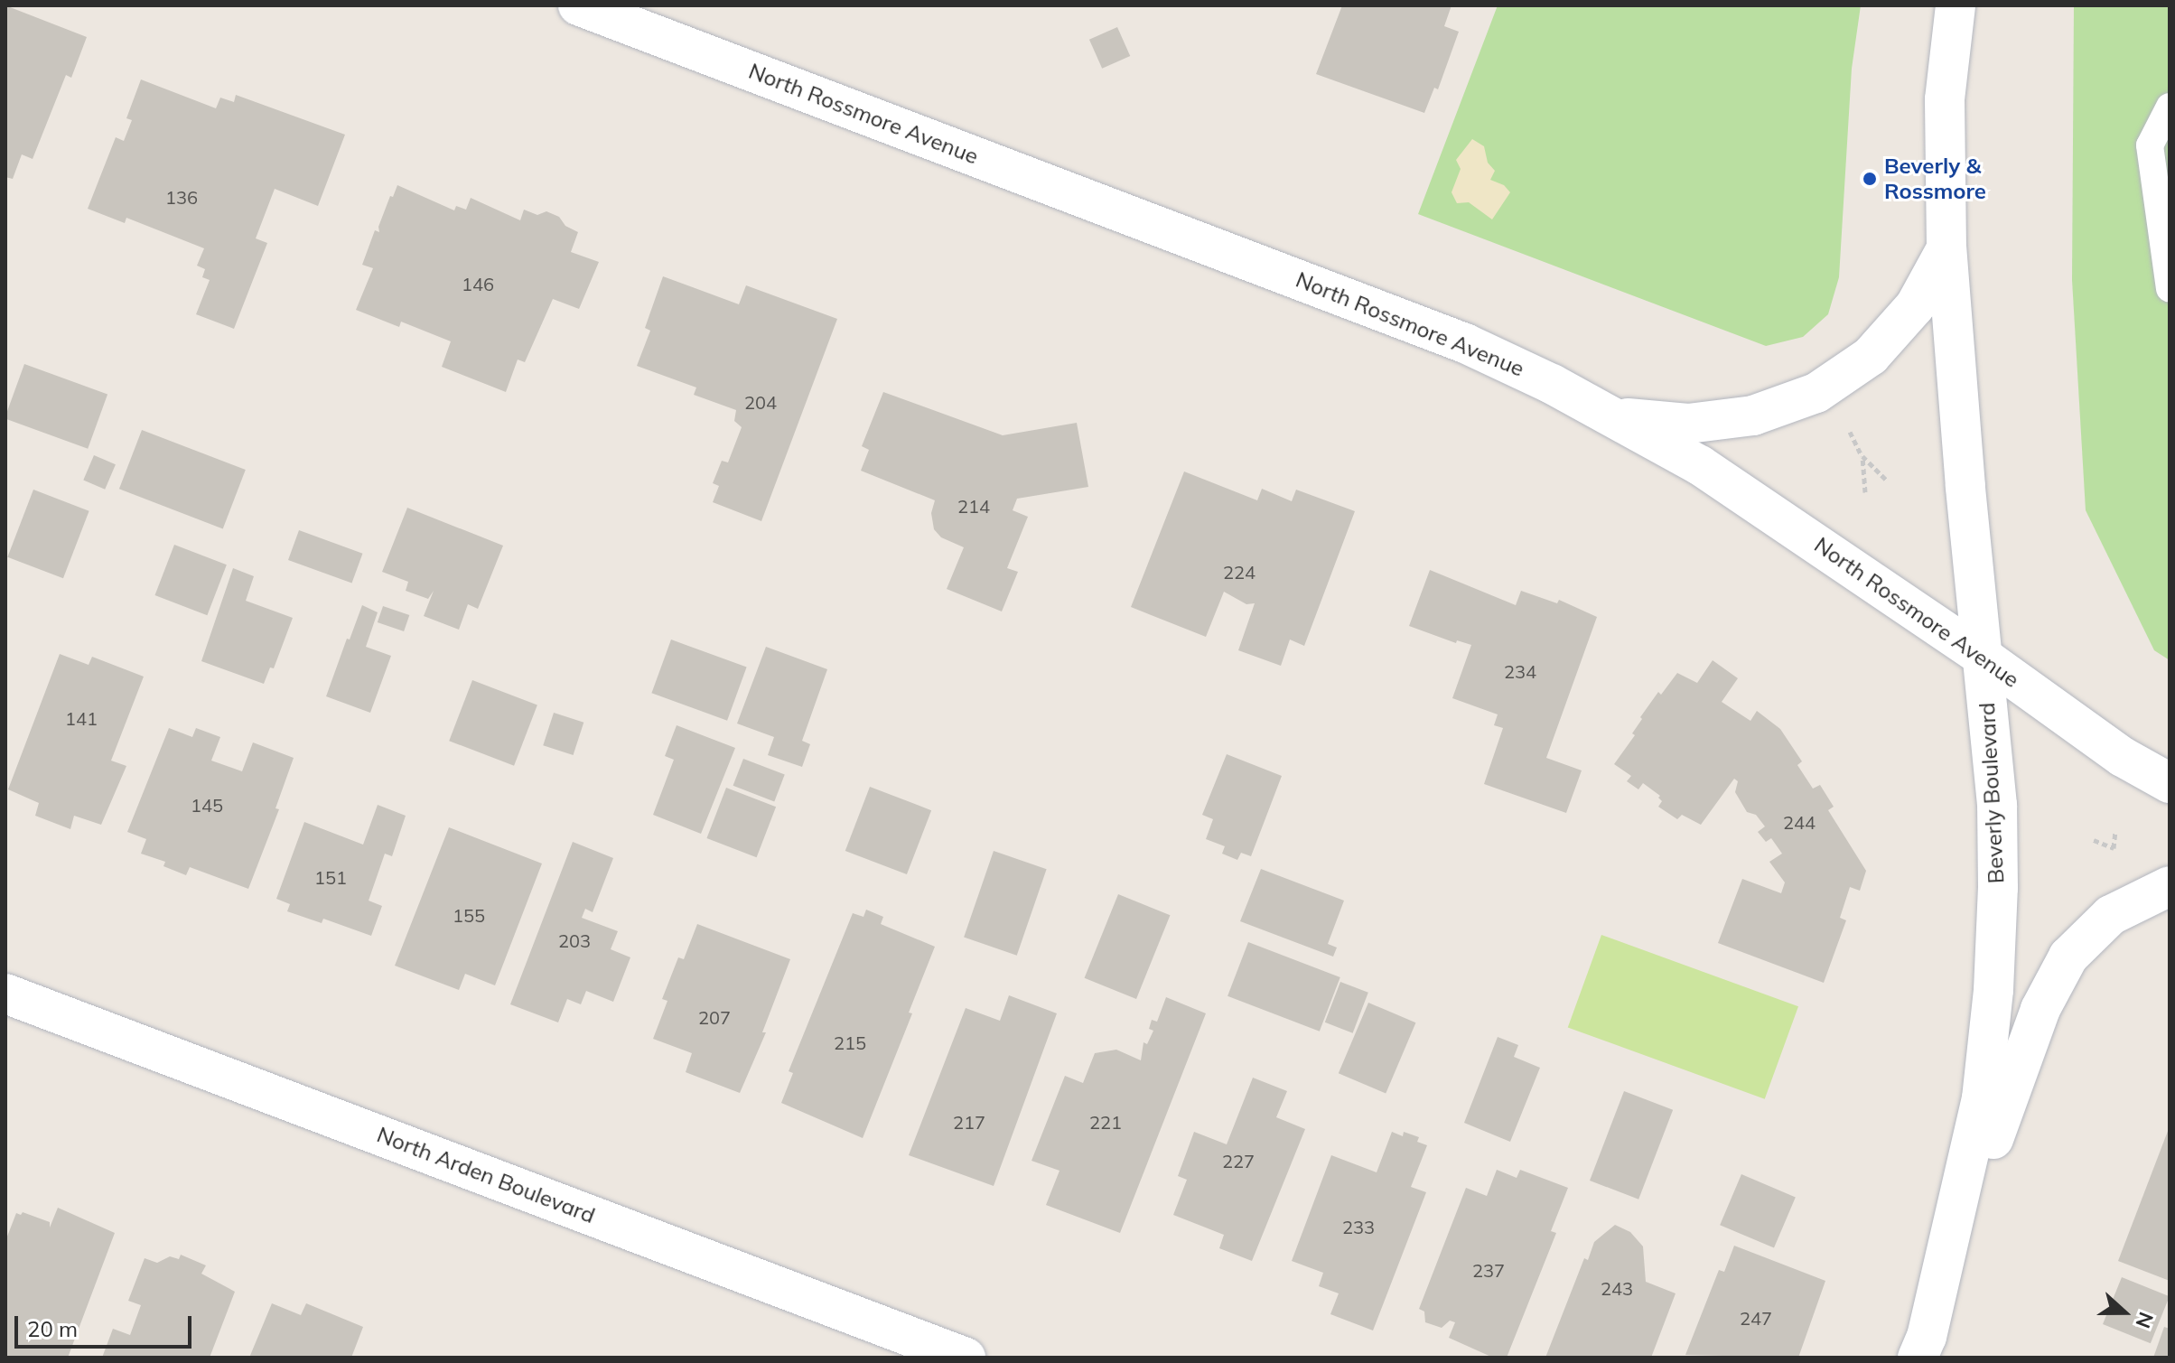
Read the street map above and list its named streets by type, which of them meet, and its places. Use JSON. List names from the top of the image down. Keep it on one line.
{"streets":{"main road":["North Rossmore Avenue","Beverly Boulevard","North Arden Boulevard"]},"crossings":[["North Rossmore Avenue","Beverly Boulevard"]],"places":["Beverly & Rossmore"],"house_numbers":["136","146","204","214","224","234","141","145","244","151","155","203","207","215","217","221","227","233","237","243","247"],"scale_bar":"20 m","north":"right"}
